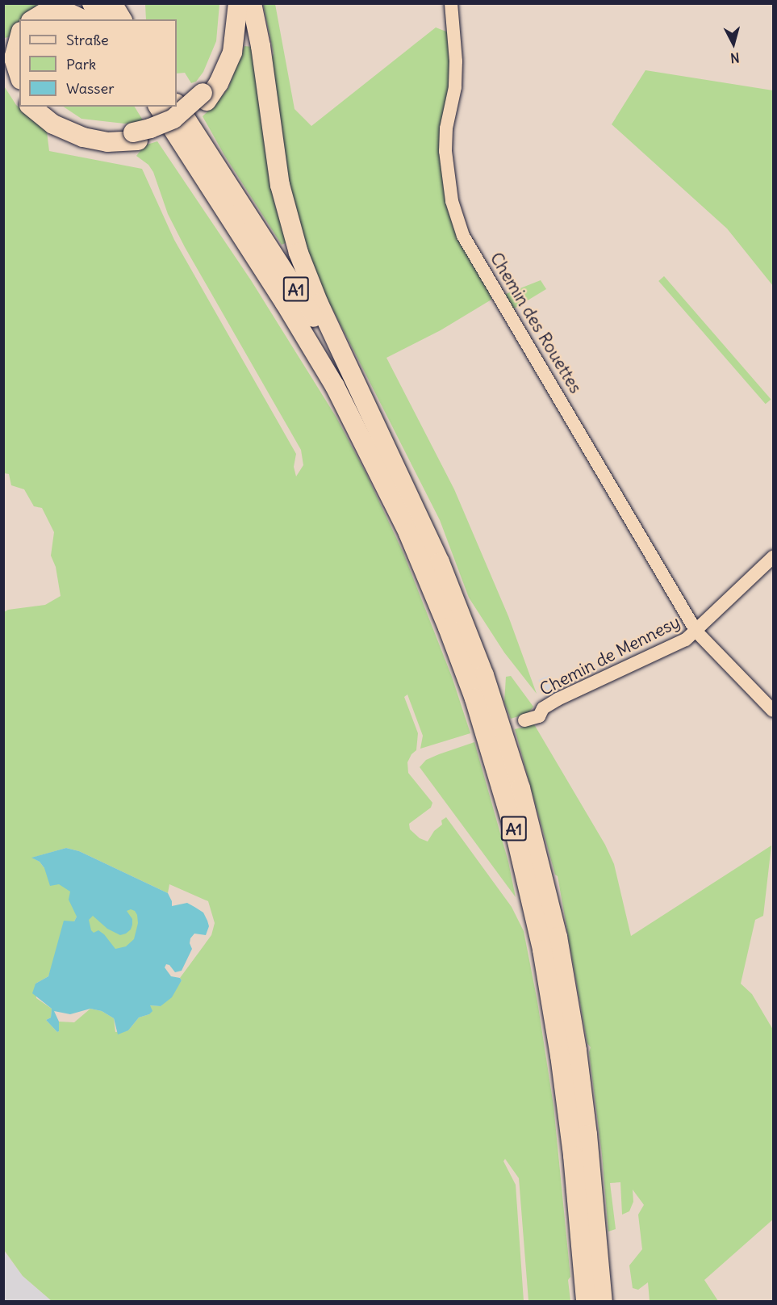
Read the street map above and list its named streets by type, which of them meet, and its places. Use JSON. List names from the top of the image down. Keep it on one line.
{"streets":{"highway":["A1"],"street":["Chemin des Rouettes","Chemin de Mennesy"]},"crossings":[["Chemin des Rouettes","Chemin de Mennesy"]],"legend":["Straße","Park","Wasser"],"north":"bottom"}
